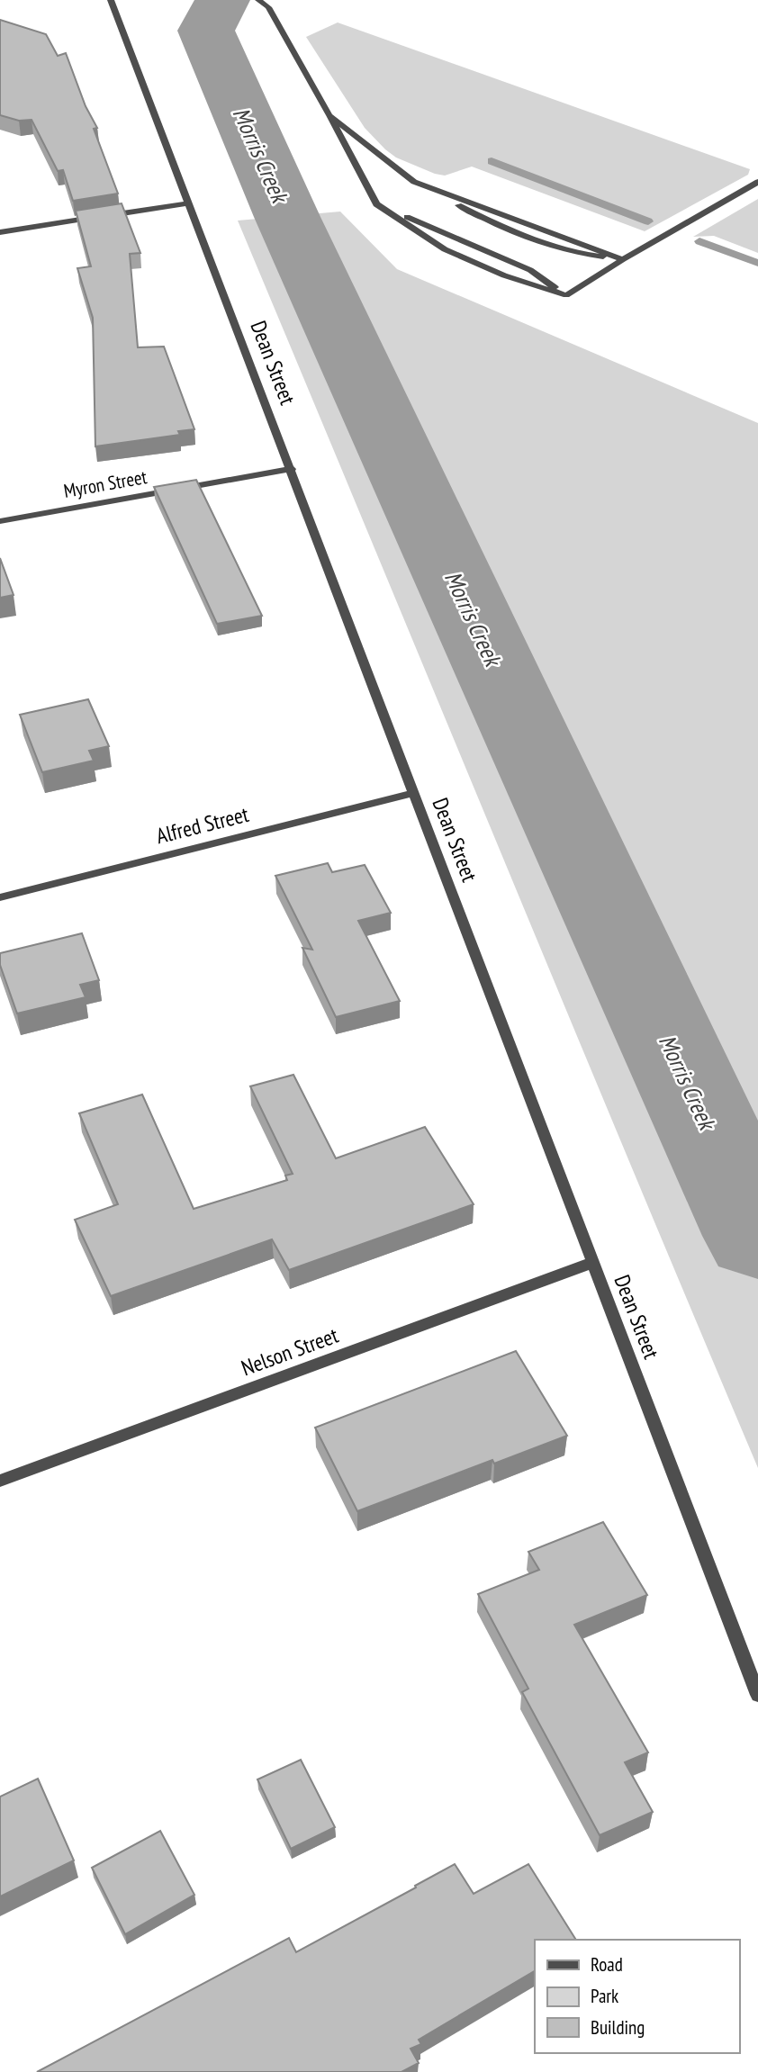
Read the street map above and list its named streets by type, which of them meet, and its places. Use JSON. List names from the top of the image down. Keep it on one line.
{"streets":{"street":["Dean Street","Myron Street","Alfred Street","Nelson Street"]},"crossings":[["Dean Street","Myron Street"],["Dean Street","Alfred Street"],["Dean Street","Nelson Street"]],"water":["Morris Creek"],"legend":["Road","Park","Building"]}
